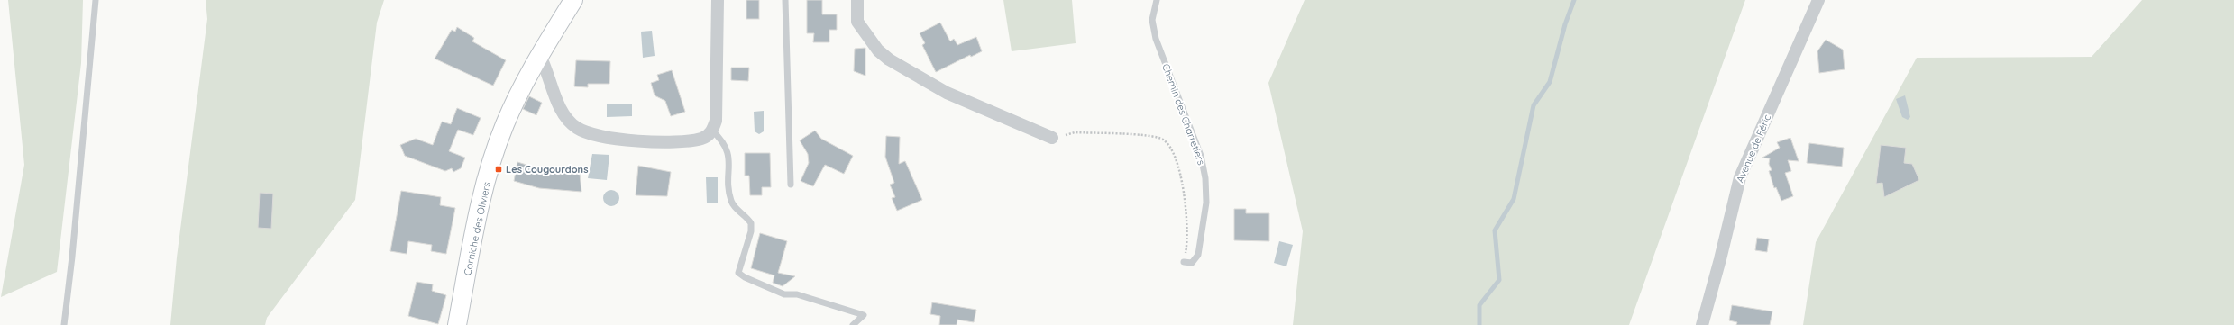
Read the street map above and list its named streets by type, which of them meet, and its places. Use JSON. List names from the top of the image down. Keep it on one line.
{"streets":{"street":["Avenue de Féric","Corniche des Oliviers"],"lane":["Chemin des Charretiers"]},"places":{"transit":["Les Cougourdons"]}}
